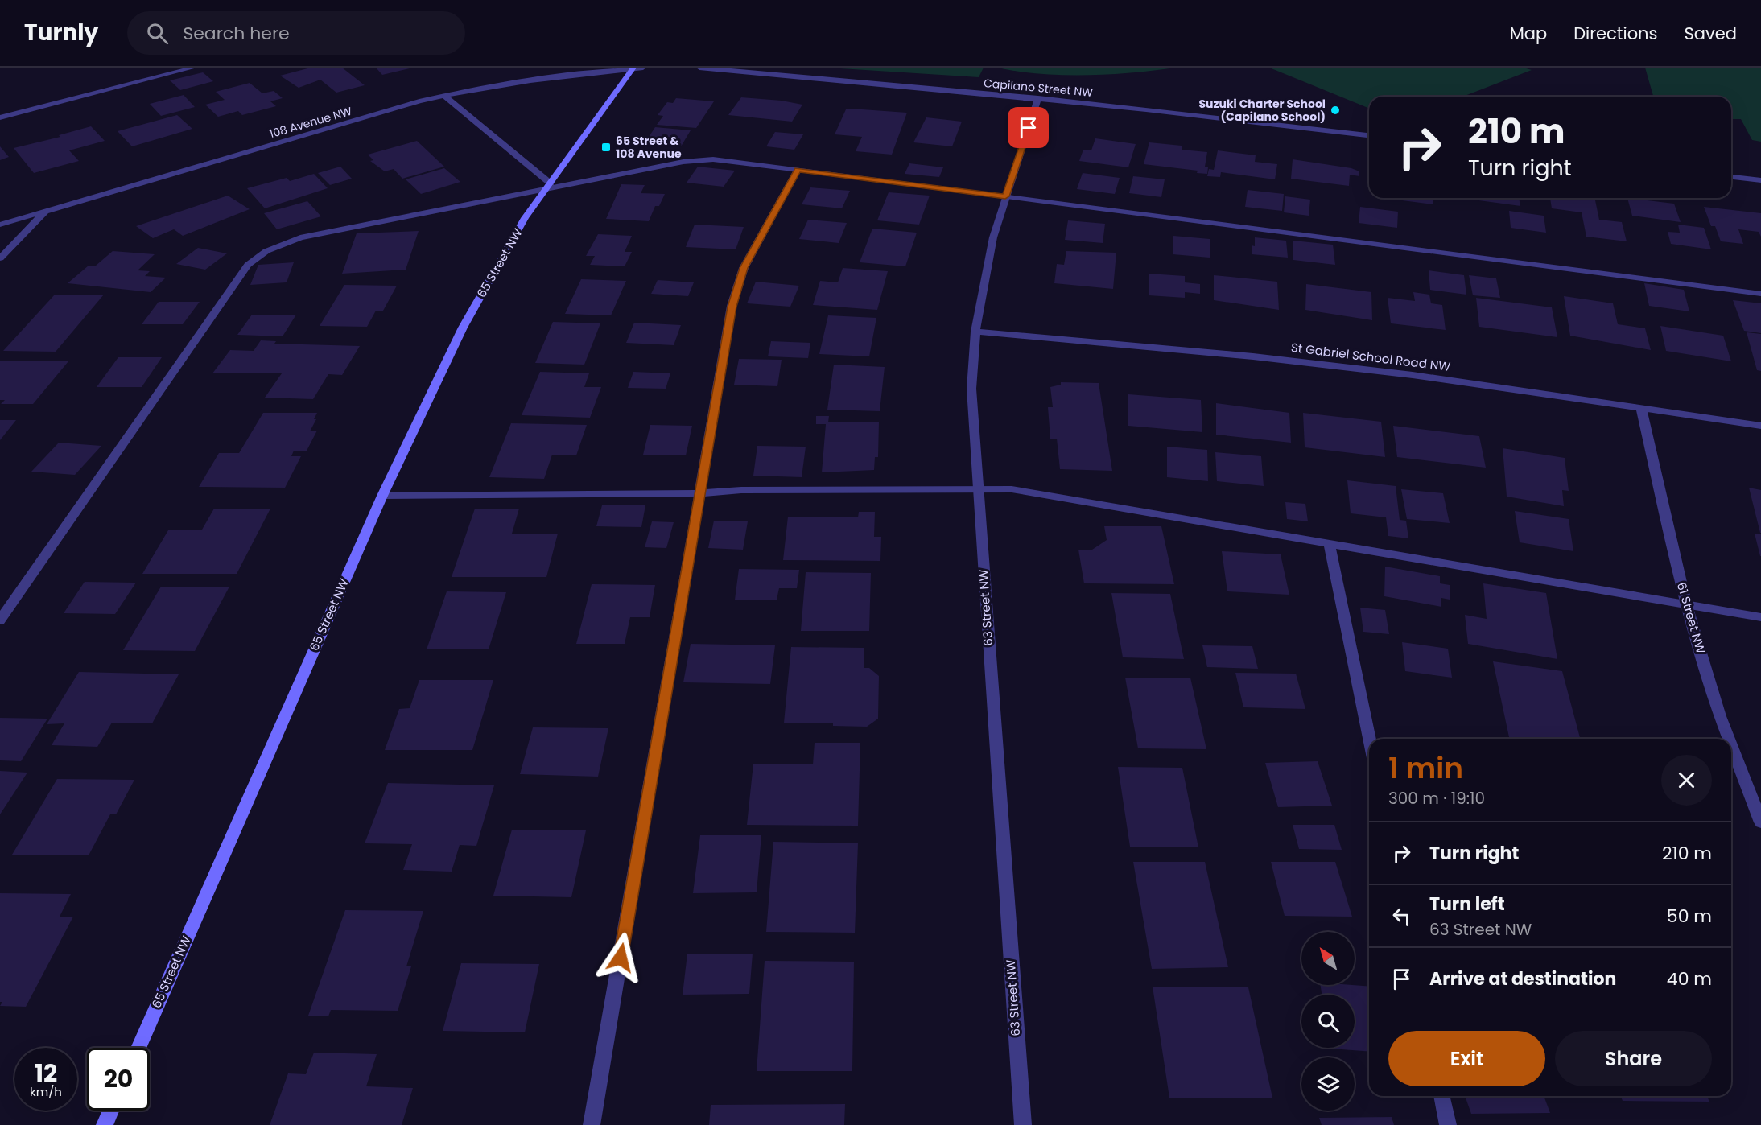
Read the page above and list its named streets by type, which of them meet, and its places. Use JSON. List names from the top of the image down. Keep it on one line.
{"streets":{"street":["Capilano Street NW","108 Avenue NW","65 Street NW","St Gabriel School Road NW","63 Street NW","61 Street NW"]},"crossings":[["Capilano Street NW","63 Street NW"],["108 Avenue NW","65 Street NW"],["St Gabriel School Road NW","63 Street NW"],["St Gabriel School Road NW","61 Street NW"]],"places":{"other":["Suzuki Charter School (Capilano School)"],"transit":["65 Street & 108 Avenue"]},"north":"top left","page":{"header":"Turnly","search":"Search here","nav":["Map","Directions","Saved"],"turn":["210 m","Turn right"],"heading":["1 min","300 m · 19:10"],"list":[{"name":"Turn right","value":"210 m"},{"name":"Turn left","note":"63 Street NW","value":"50 m"},{"name":"Arrive at destination","value":"40 m"}],"buttons":["Exit","Share"],"speed":"12 km/h","limit":"20"}}
